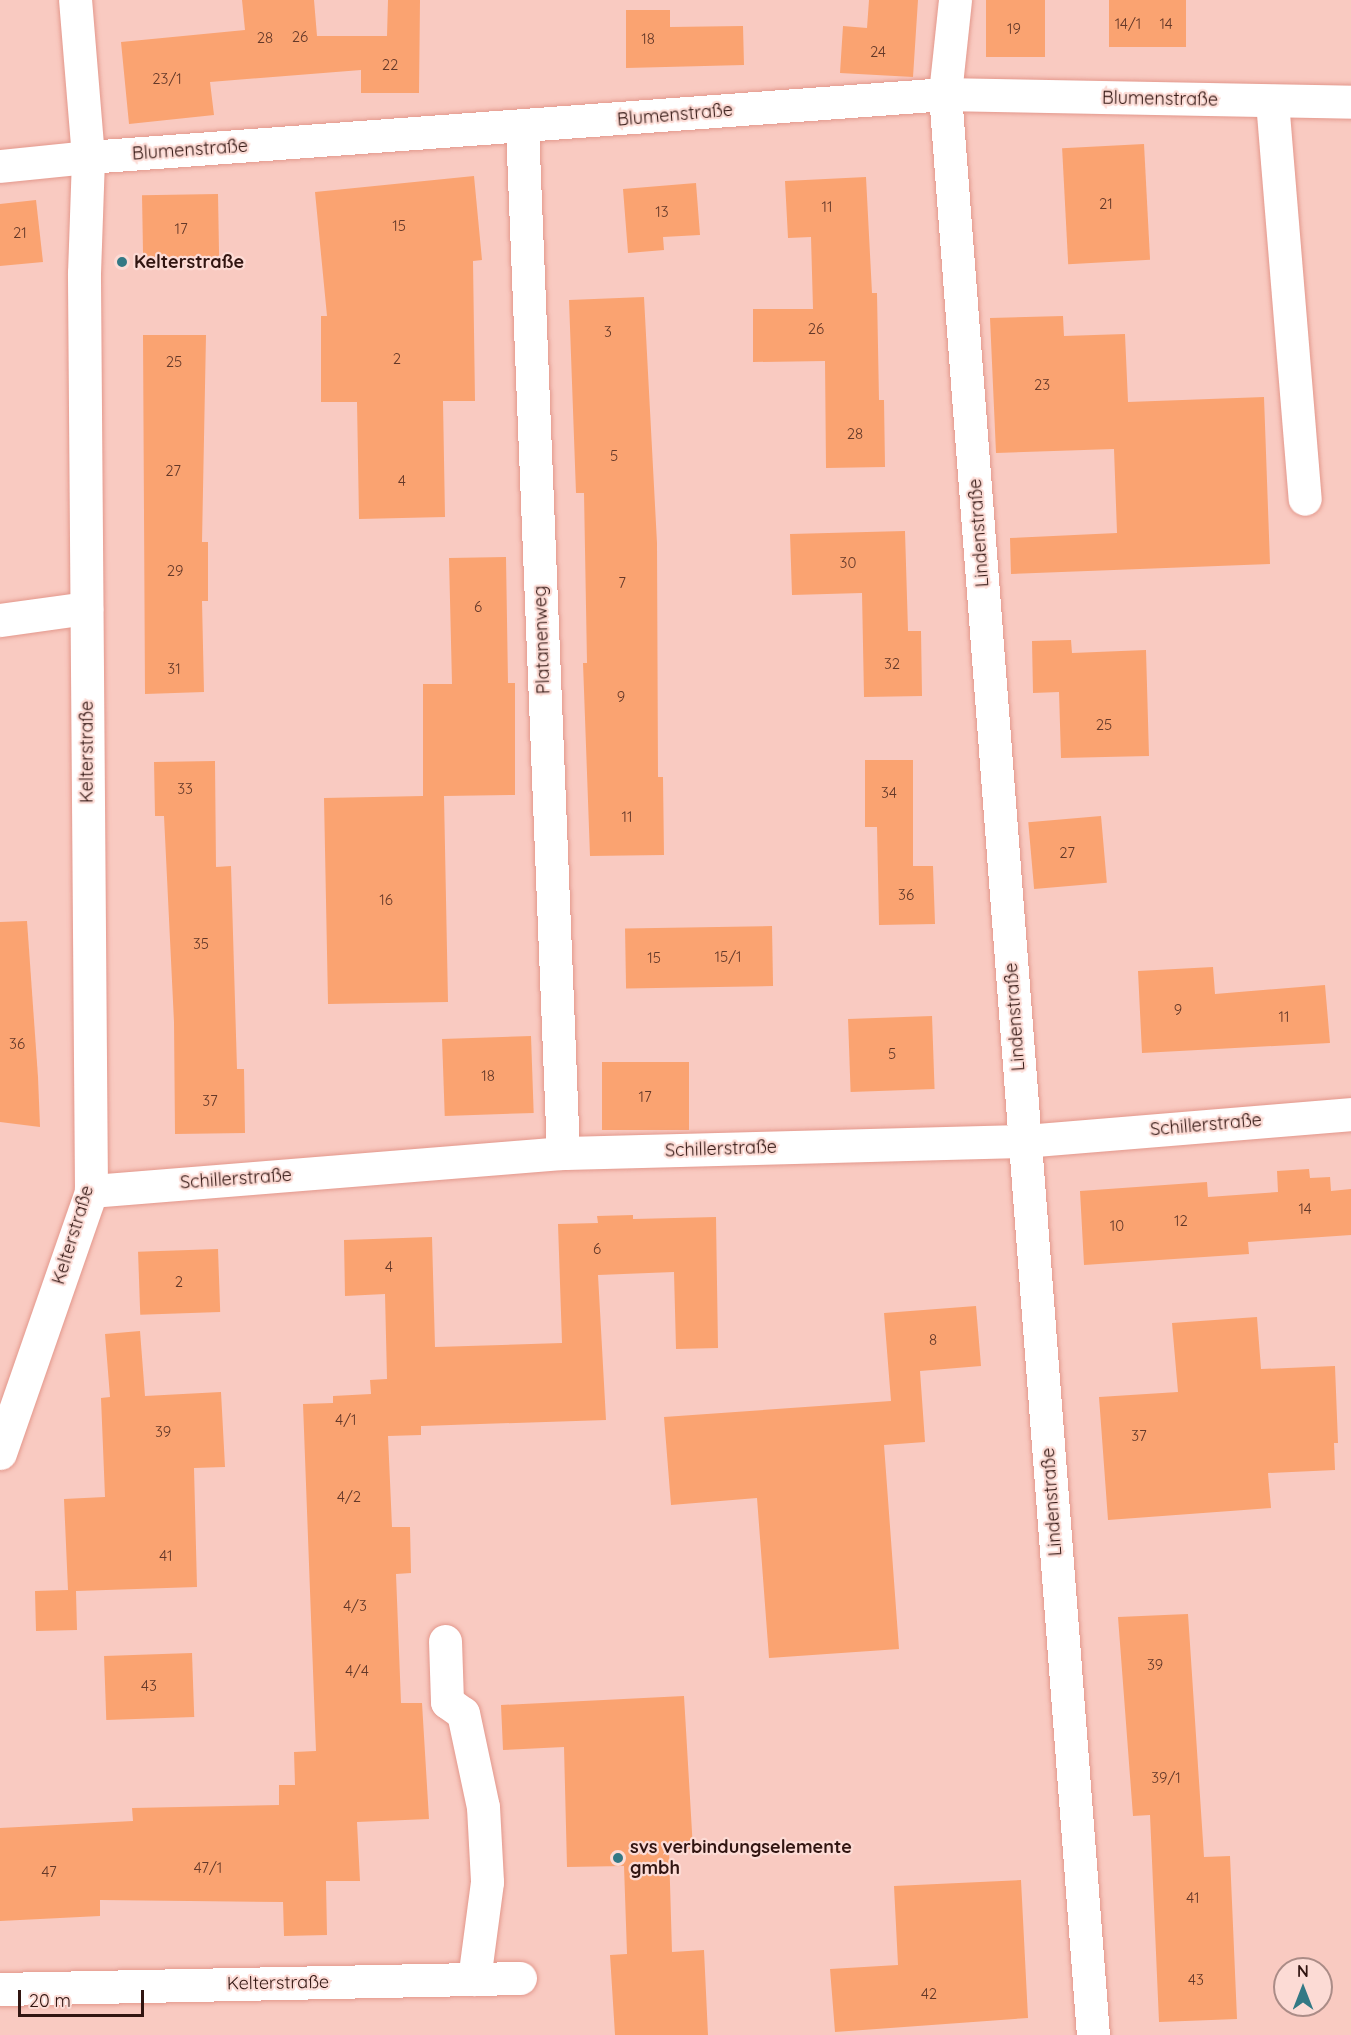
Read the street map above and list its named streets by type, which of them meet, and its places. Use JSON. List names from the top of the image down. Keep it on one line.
{"streets":{"street":["Blumenstraße","Lindenstraße","Platanenweg","Kelterstraße","Schillerstraße"]},"crossings":[["Blumenstraße","Lindenstraße"],["Blumenstraße","Platanenweg"],["Blumenstraße","Kelterstraße"],["Lindenstraße","Schillerstraße"],["Platanenweg","Schillerstraße"],["Kelterstraße","Schillerstraße"]],"places":["Kelterstraße","svs verbindungselemente gmbh"],"house_numbers":["14/1","14","19","26","28","18","24","22","23/1","21","11","13","15","17","21","26","3","2","25","23","28","5","27","4","30","29","7","6","32","31","9","25","33","34","11","27","36","16","35","15/1","15","9","11","36","5","18","17","37","14","12","10","6","4","2","8","4/1","39","37","4/2","41","4/3","39","4/4","43","39/1","47/1","47","41","43","42"],"scale_bar":"20 m","north":"top"}
